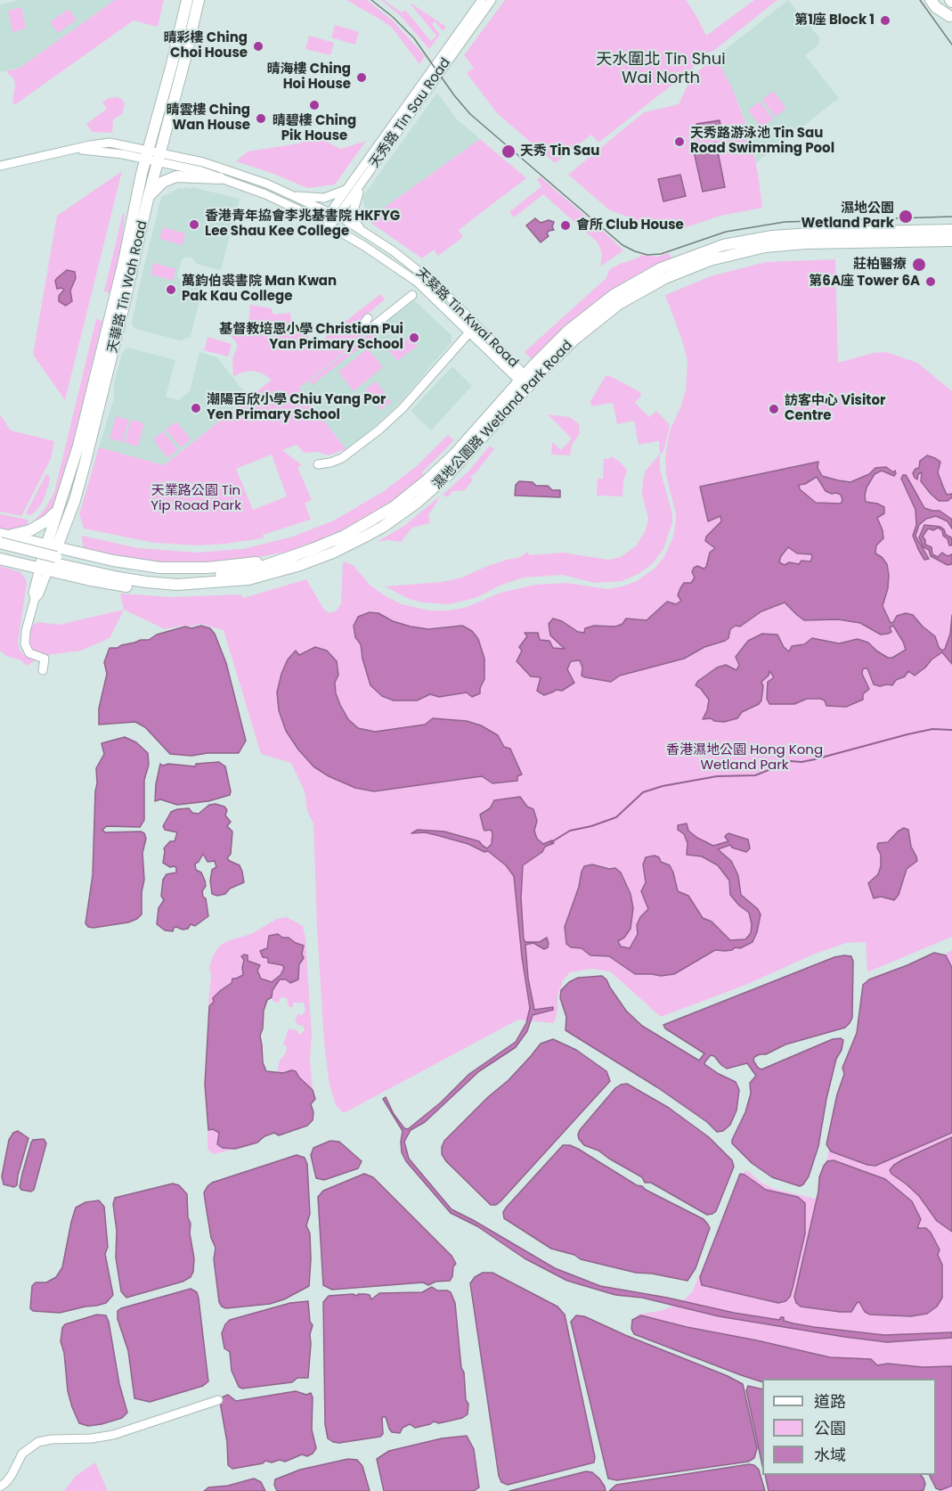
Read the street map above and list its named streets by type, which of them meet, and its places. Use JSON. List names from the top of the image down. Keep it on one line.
{"streets":{"main road":["天華路 Tin Wah Road","濕地公園路 Wetland Park Road"],"street":["天秀路 Tin Sau Road","天葵路 Tin Kwai Road"]},"crossings":[["天秀路 Tin Sau Road","天葵路 Tin Kwai Road"],["天華路 Tin Wah Road","天葵路 Tin Kwai Road"],["天華路 Tin Wah Road","濕地公園路 Wetland Park Road"],["天葵路 Tin Kwai Road","濕地公園路 Wetland Park Road"]],"districts":["天水圍北 Tin Shui Wai North"],"parks":["天業路公園 Tin Yip Road Park","香港濕地公園 Hong Kong Wetland Park"],"places":["第1座 Block 1","晴彩樓 Ching Choi House","晴海樓 Ching Hoi House","晴碧樓 Ching Pik House","晴雲樓 Ching Wan House","天秀路游泳池 Tin Sau Road Swimming Pool","天秀 Tin Sau","濕地公園 Wetland Park","香港青年拹會李兆基書院 HKFYG Lee Shau Kee College","會所 Club House","莊柏醫療","第6A座 Tower 6A","萬鈞伯裘書院 Man Kwan Pak Kau College","基督教培恩小學 Christian Pui Yan Primary School","潮陽百欣小學 Chiu Yang Por Yen Primary School","訪客中心 Visitor Centre"],"legend":["道路","公園","水域"]}
